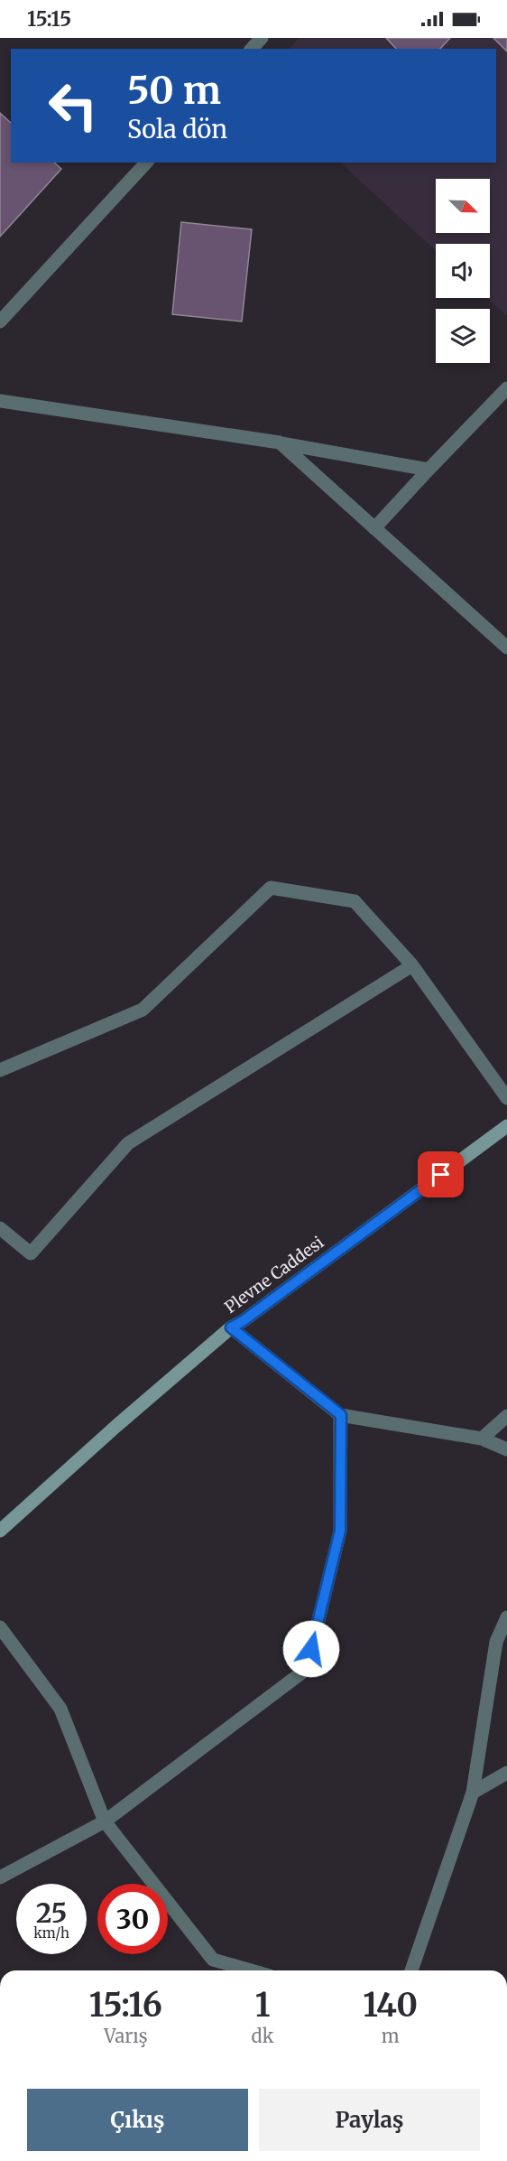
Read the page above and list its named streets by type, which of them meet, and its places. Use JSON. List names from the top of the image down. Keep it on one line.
{"streets":{"street":["Plevne Caddesi"]},"north":"bottom right","page":{"status":"15:15","turn":["50 m","Sola dön"],"speed":"25 km/h","limit":"30","eta":["15:16","Varış","1","dk","140","m"],"buttons":["Çıkış","Paylaş"]}}
